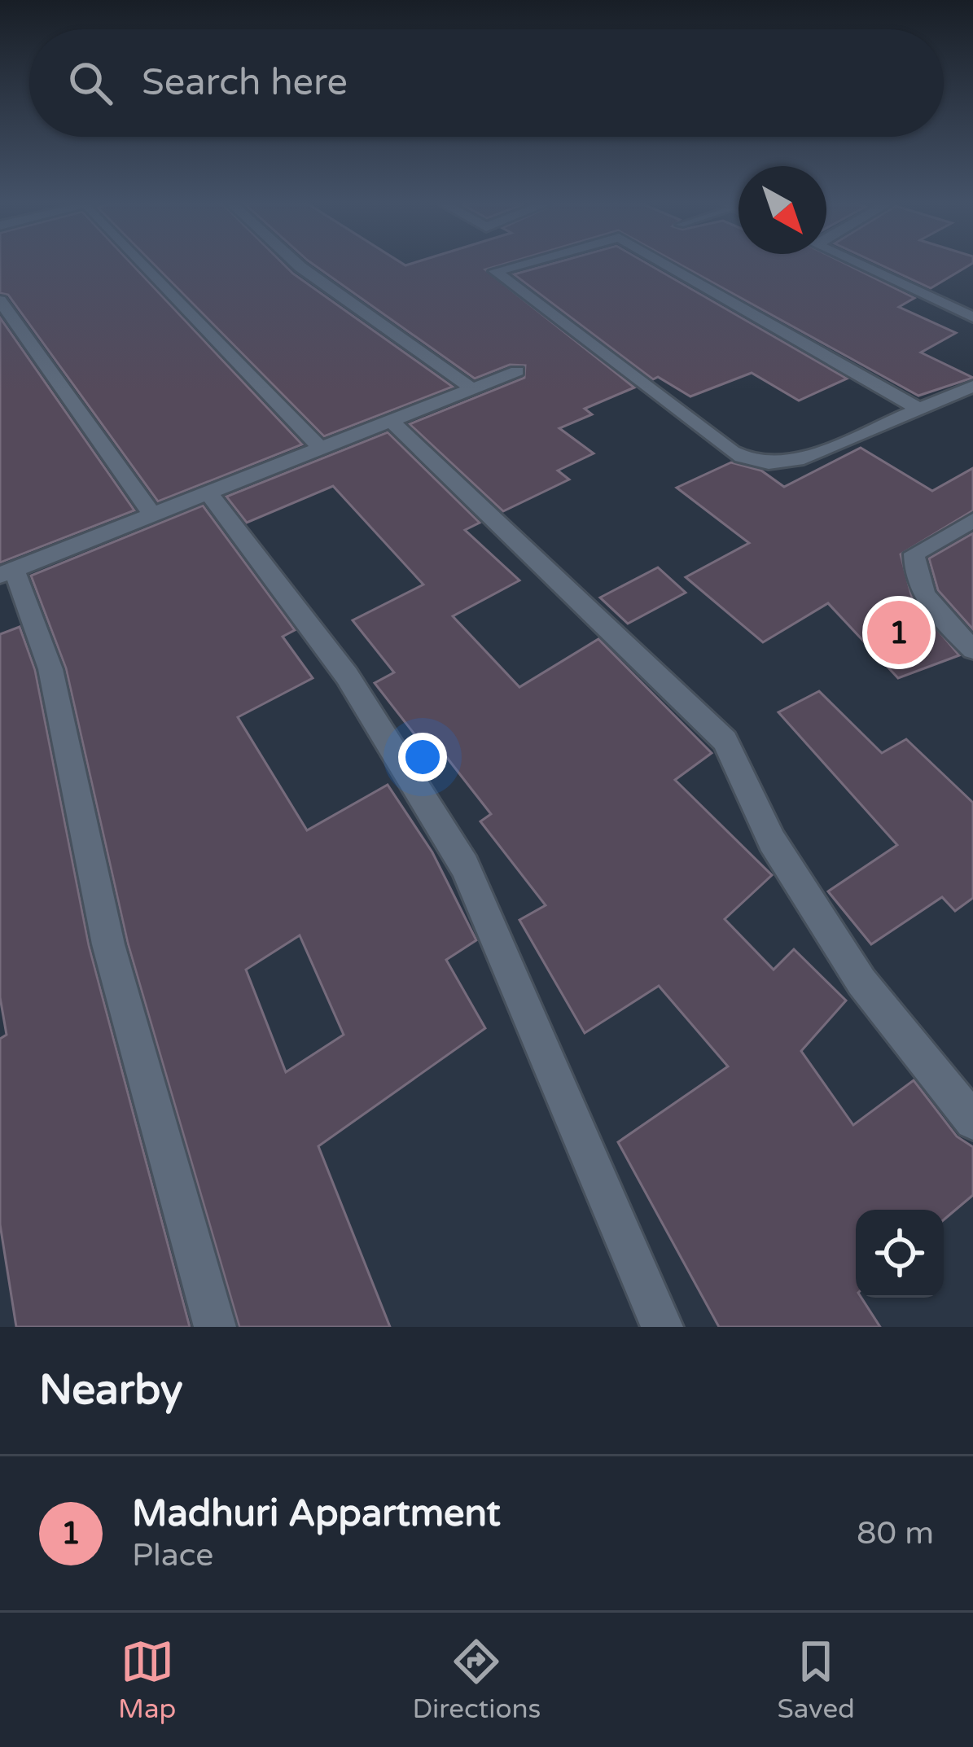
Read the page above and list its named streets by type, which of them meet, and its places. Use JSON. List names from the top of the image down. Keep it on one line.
{"north":"bottom right","page":{"search":"Search here","pins":"1","heading":"Nearby","list":[{"mark":"1","name":"Madhuri Appartment","note":"Place","value":"80 m"}],"nav":["Map","Directions","Saved"]}}
